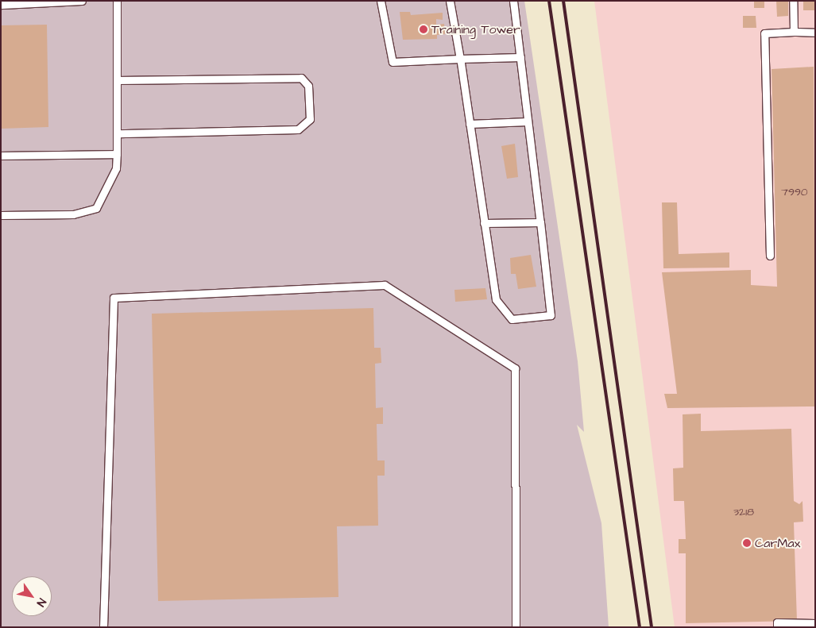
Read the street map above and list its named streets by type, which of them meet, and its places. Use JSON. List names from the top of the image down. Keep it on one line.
{"places":["Training Tower","CarMax"],"house_numbers":["7990","3218"],"north":"bottom right"}
